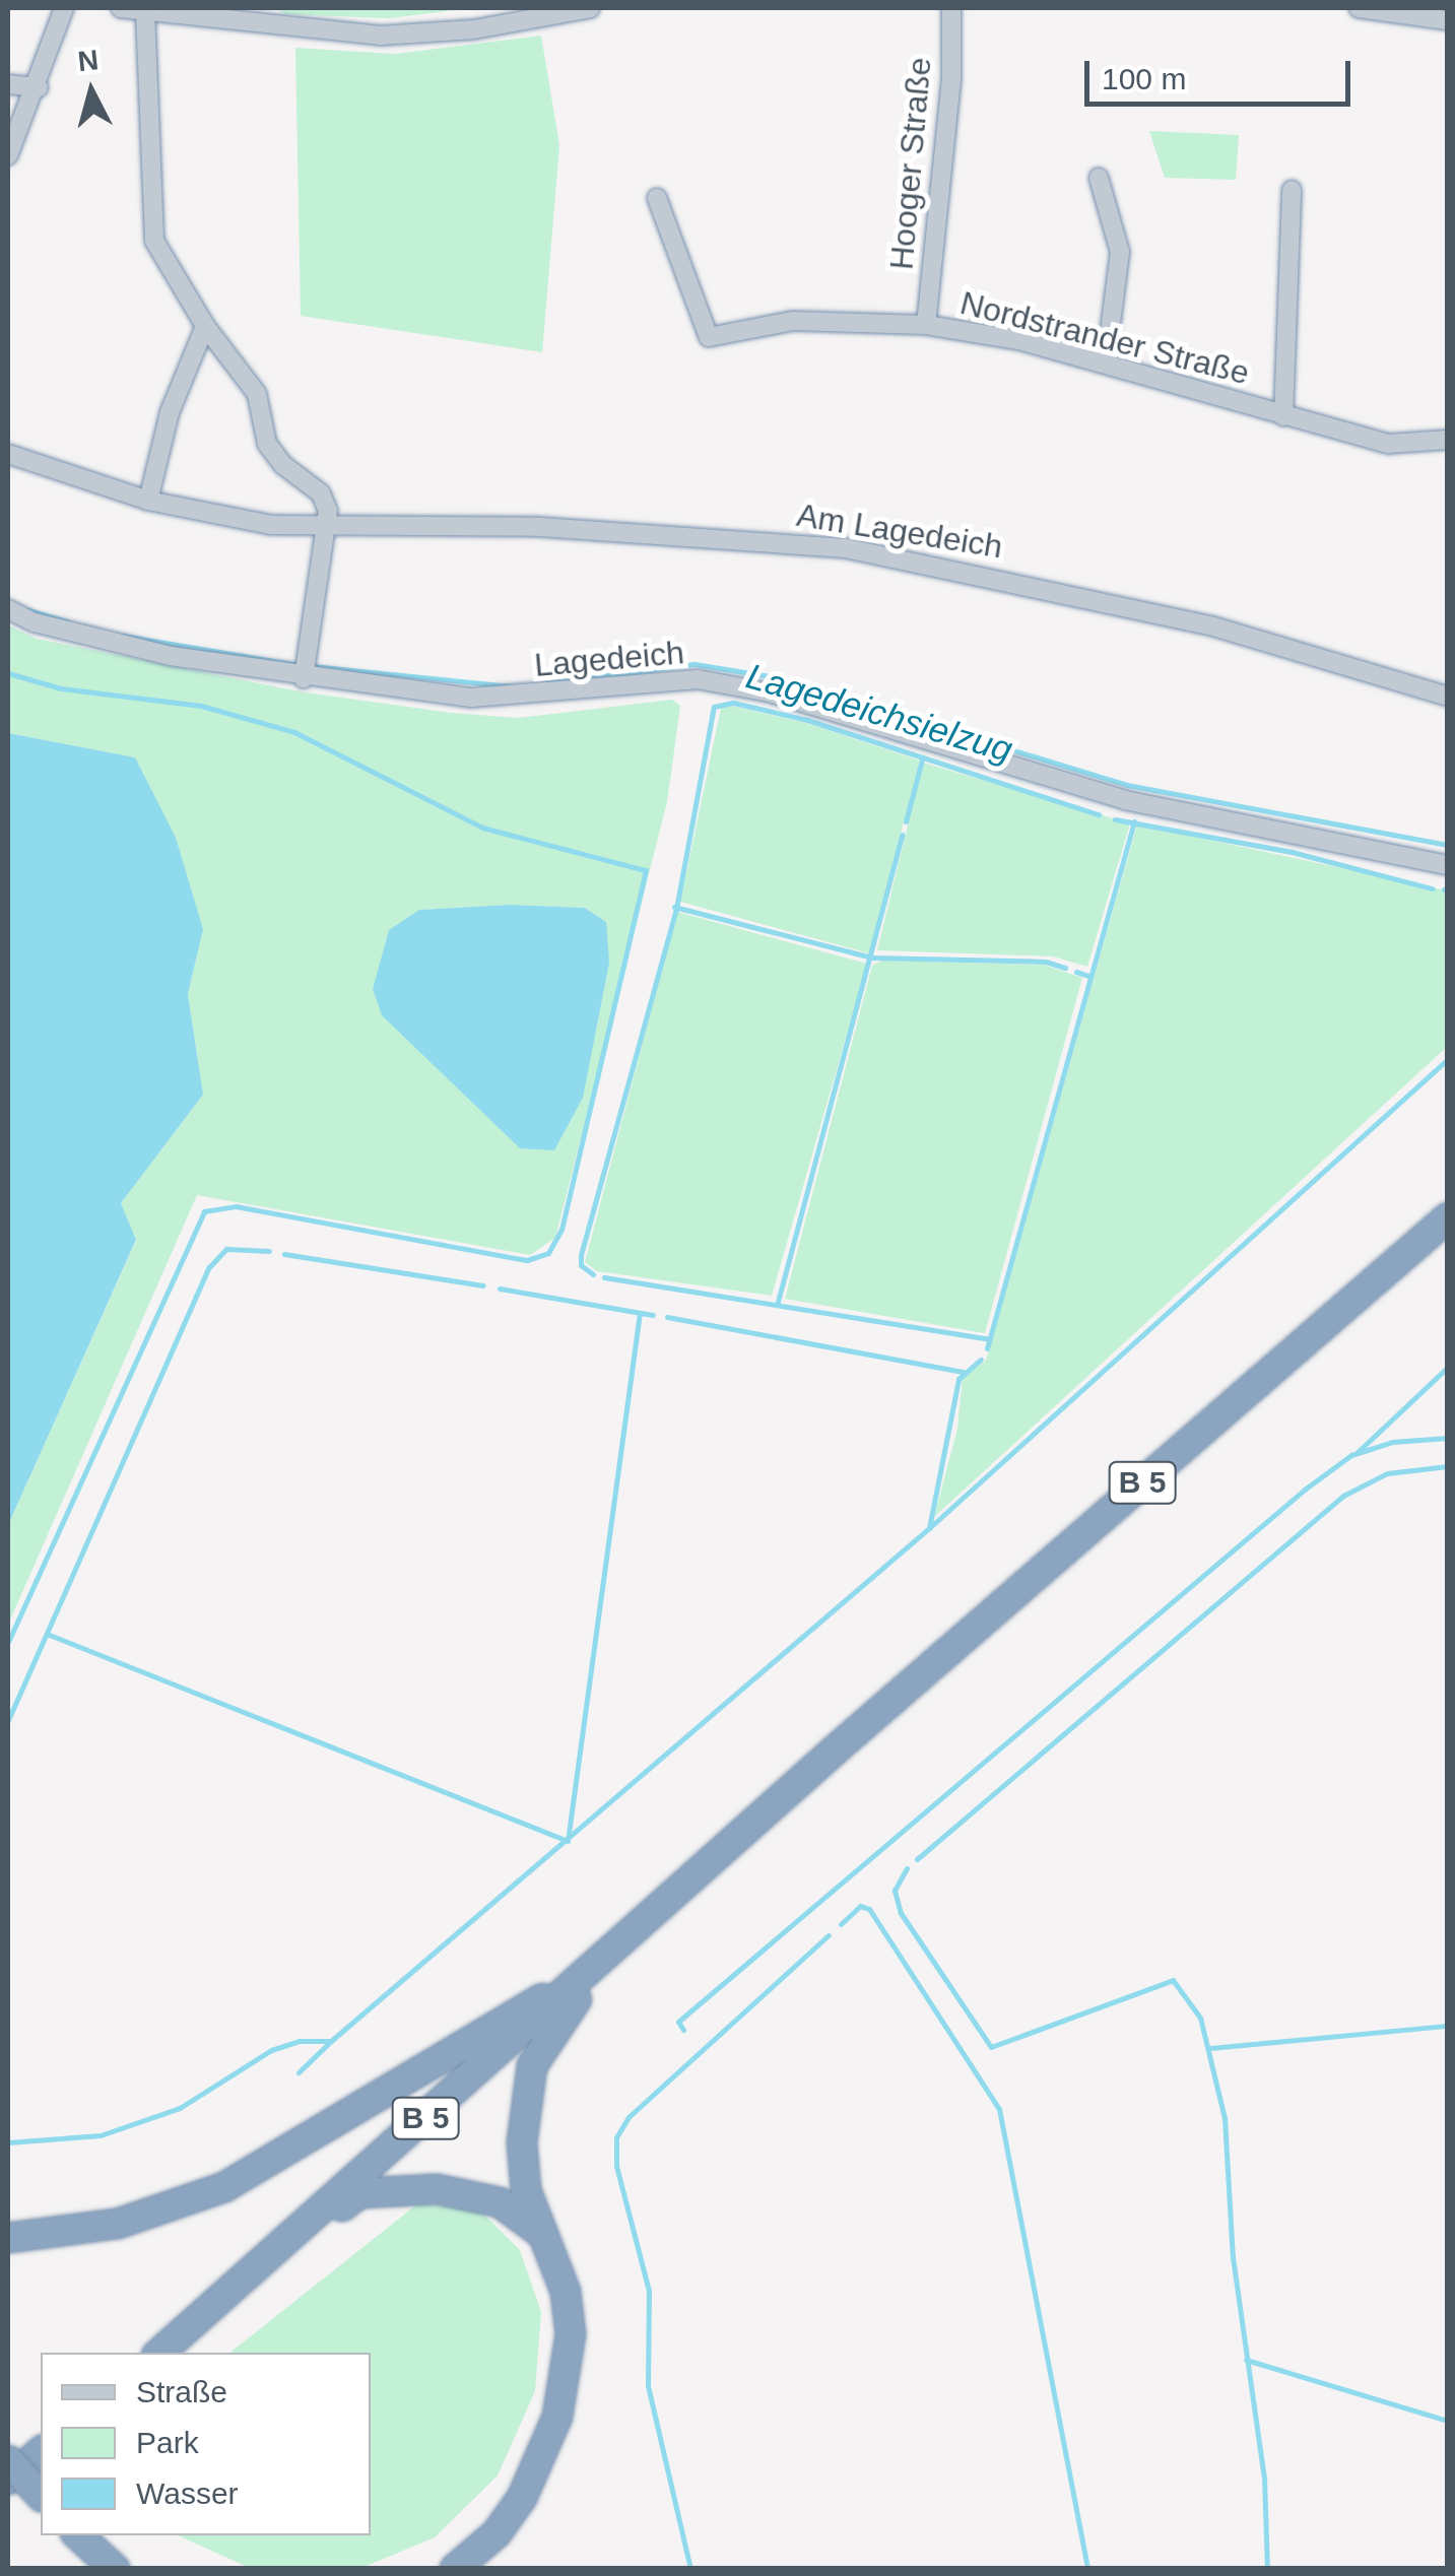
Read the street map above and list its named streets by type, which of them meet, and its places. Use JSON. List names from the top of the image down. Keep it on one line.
{"streets":{"highway":["B 5"],"street":["Hooger Straße","Nordstrander Straße","Am Lagedeich","Lagedeich"]},"crossings":[["Hooger Straße","Nordstrander Straße"]],"water":["Lagedeichsielzug"],"legend":["Straße","Park","Wasser"],"scale_bar":"100 m","north":"top"}
